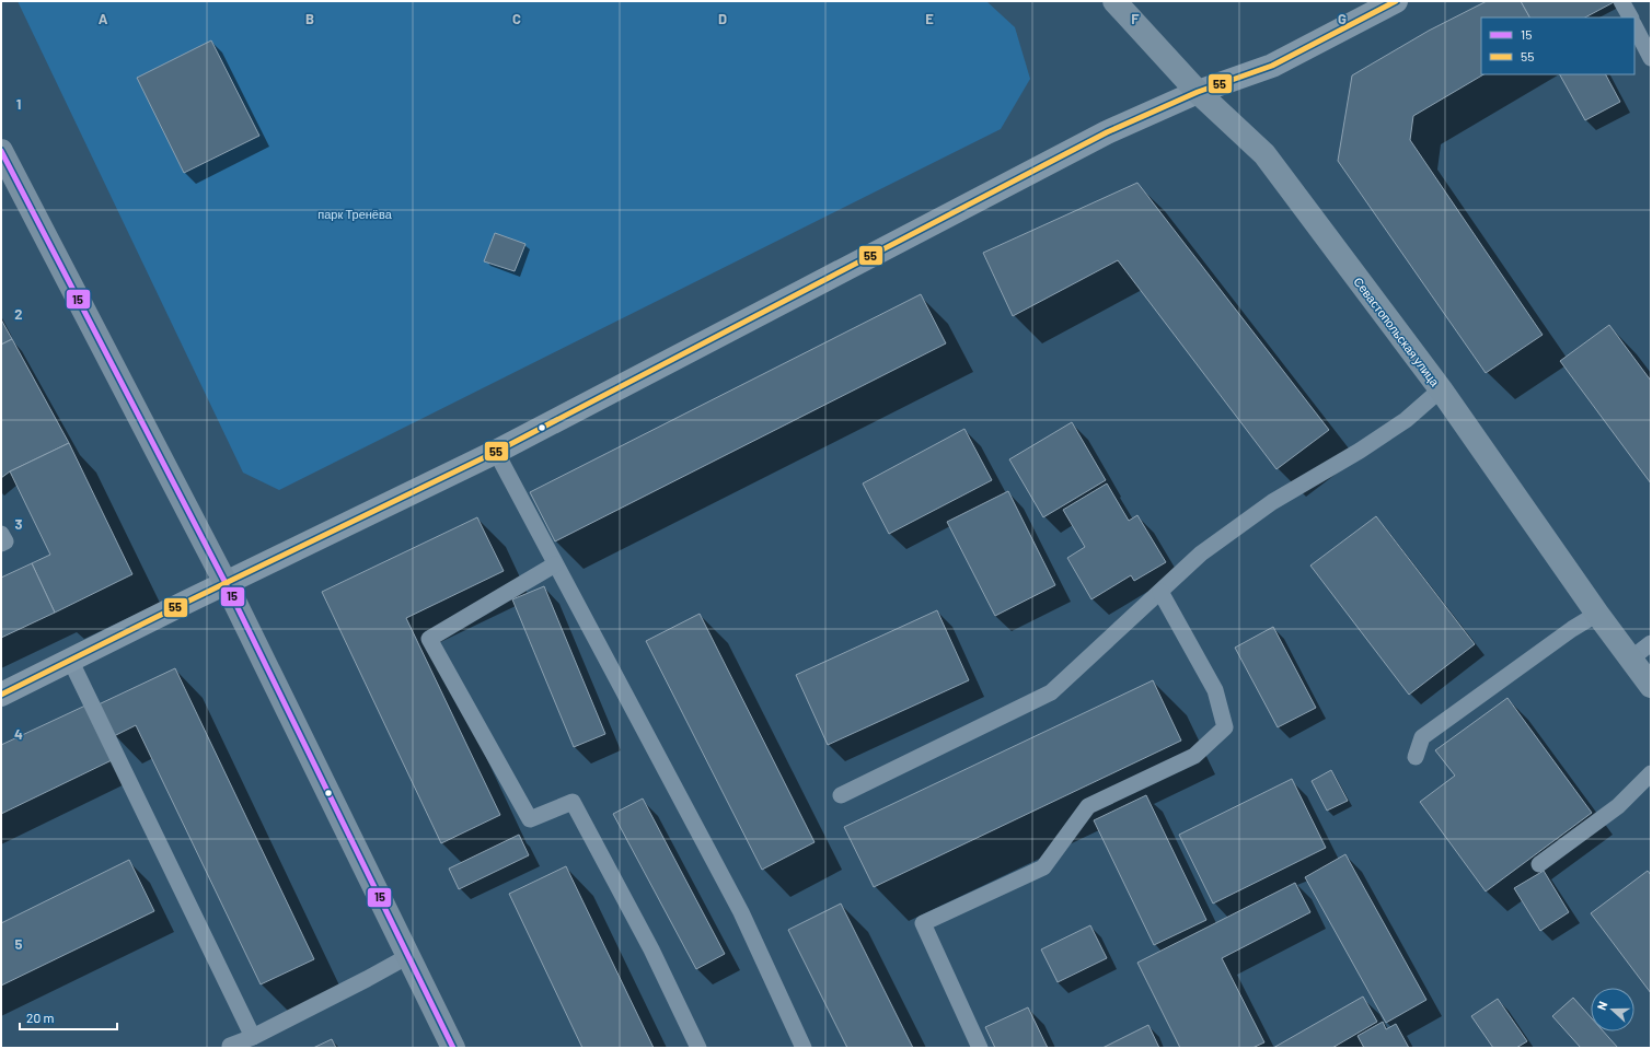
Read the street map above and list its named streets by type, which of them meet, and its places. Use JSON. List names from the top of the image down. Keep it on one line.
{"streets":{"main road":["Севастопольская улица"]},"parks":["парк Тренёва"],"lines":["transit line 55","transit line 15"],"legend":["15","55"],"scale_bar":"20 m","north":"left","grid":{"columns":["A","B","C","D","E","F","G"],"rows":["1","2","3","4","5"]}}
